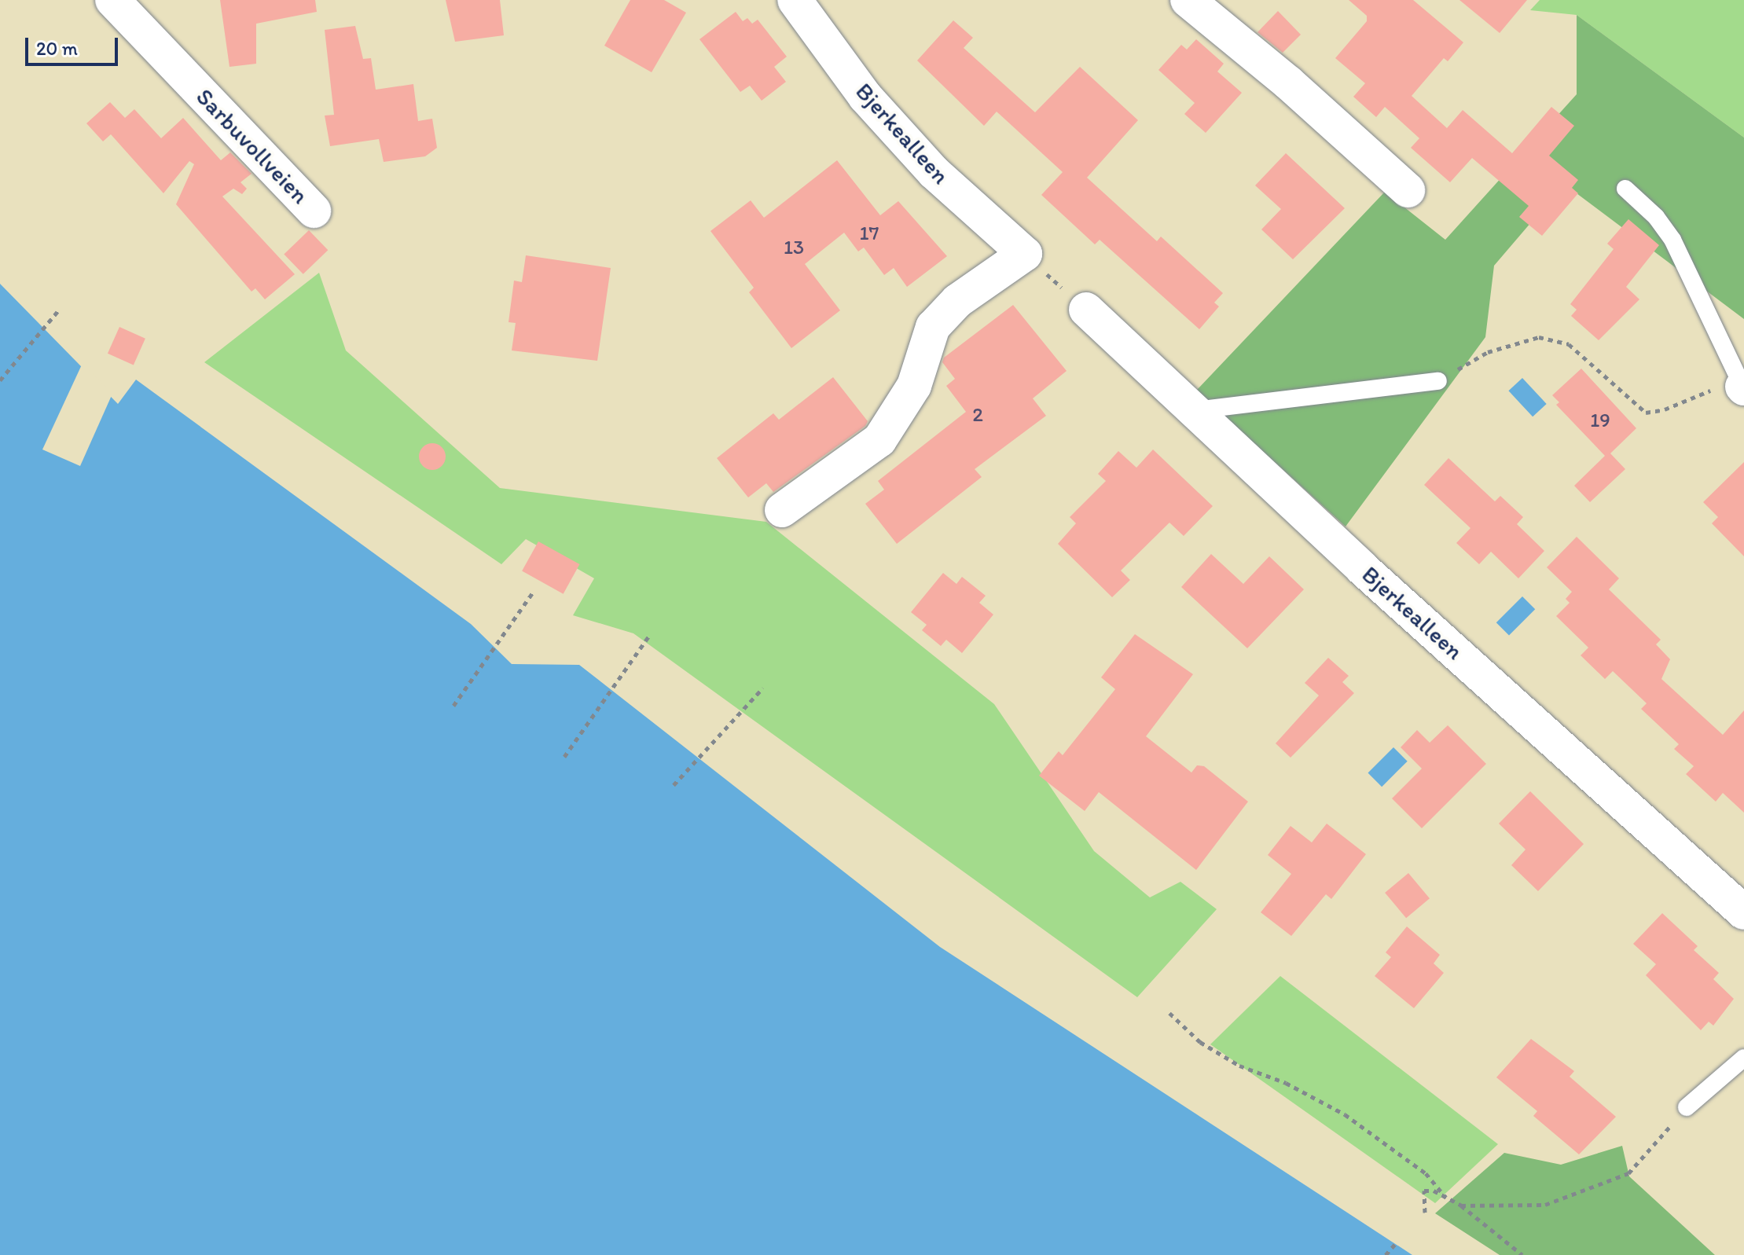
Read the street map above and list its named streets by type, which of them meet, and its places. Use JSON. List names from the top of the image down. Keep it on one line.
{"streets":{"street":["Bjerkealleen","Sarbuvollveien"]},"house_numbers":["17","13","2","19"],"scale_bar":"20 m"}
